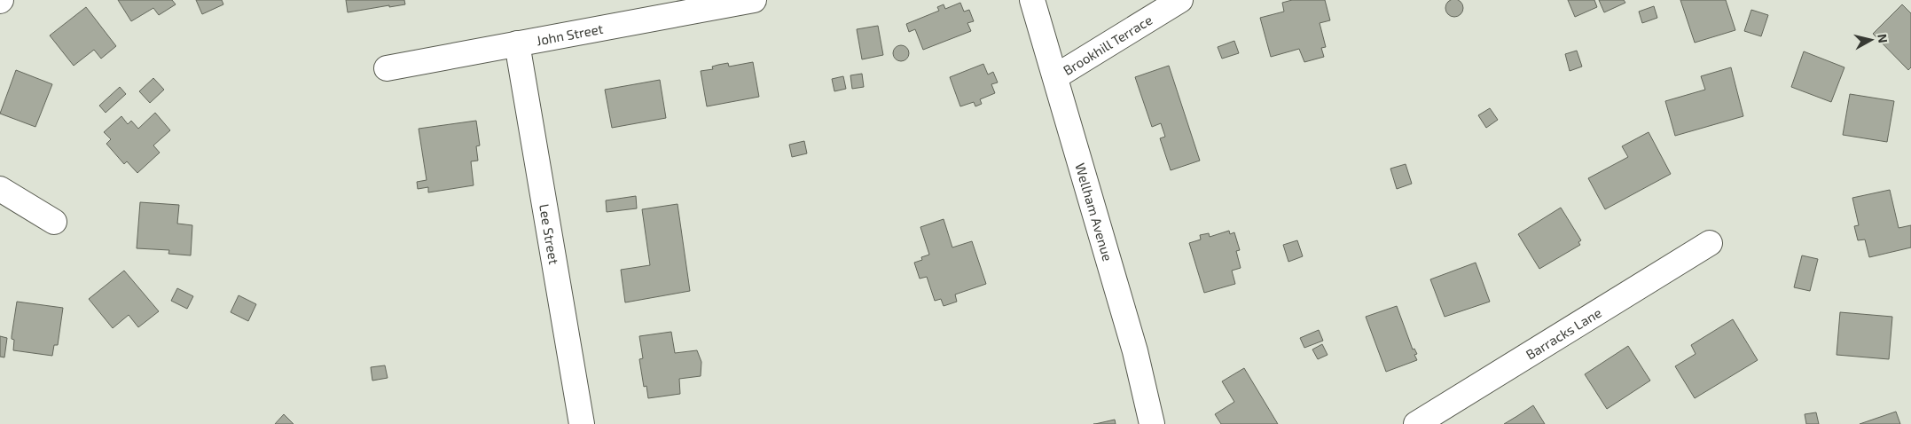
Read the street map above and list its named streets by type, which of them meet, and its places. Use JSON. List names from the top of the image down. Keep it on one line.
{"streets":{"street":["John Street","Brookhill Terrace","Wellham Avenue","Lee Street","Barracks Lane"]},"crossings":[["John Street","Lee Street"],["Brookhill Terrace","Wellham Avenue"]],"north":"right"}
